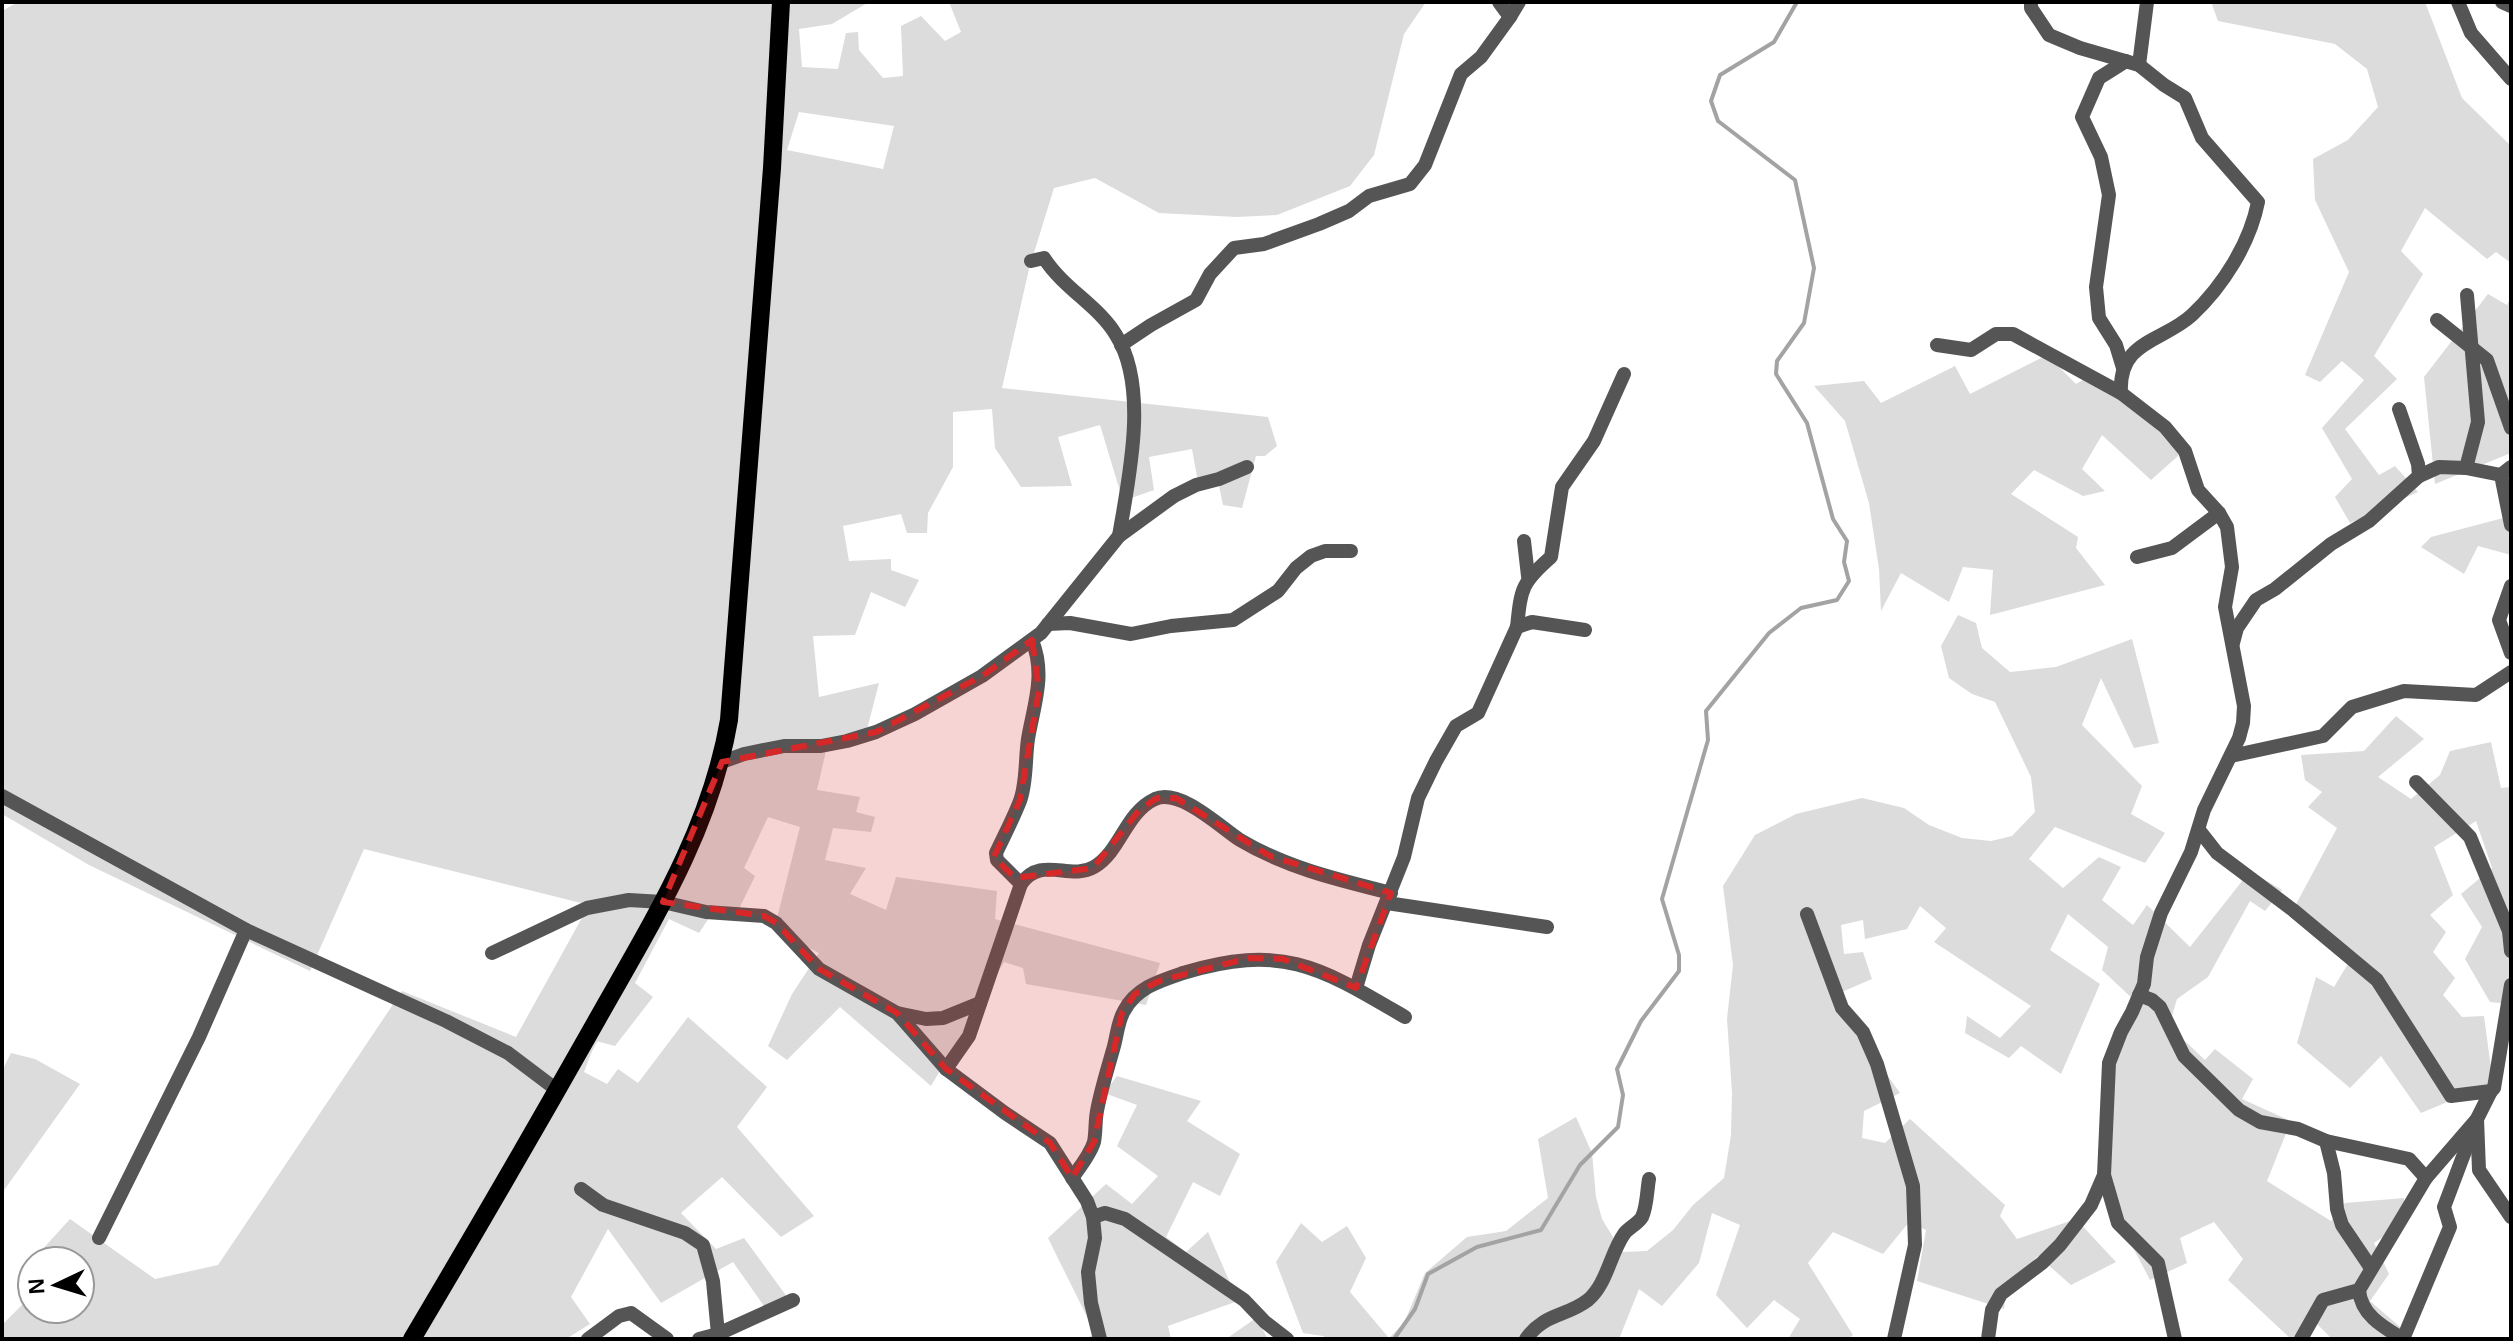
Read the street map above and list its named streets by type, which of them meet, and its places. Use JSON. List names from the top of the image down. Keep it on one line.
{"north":"left"}
